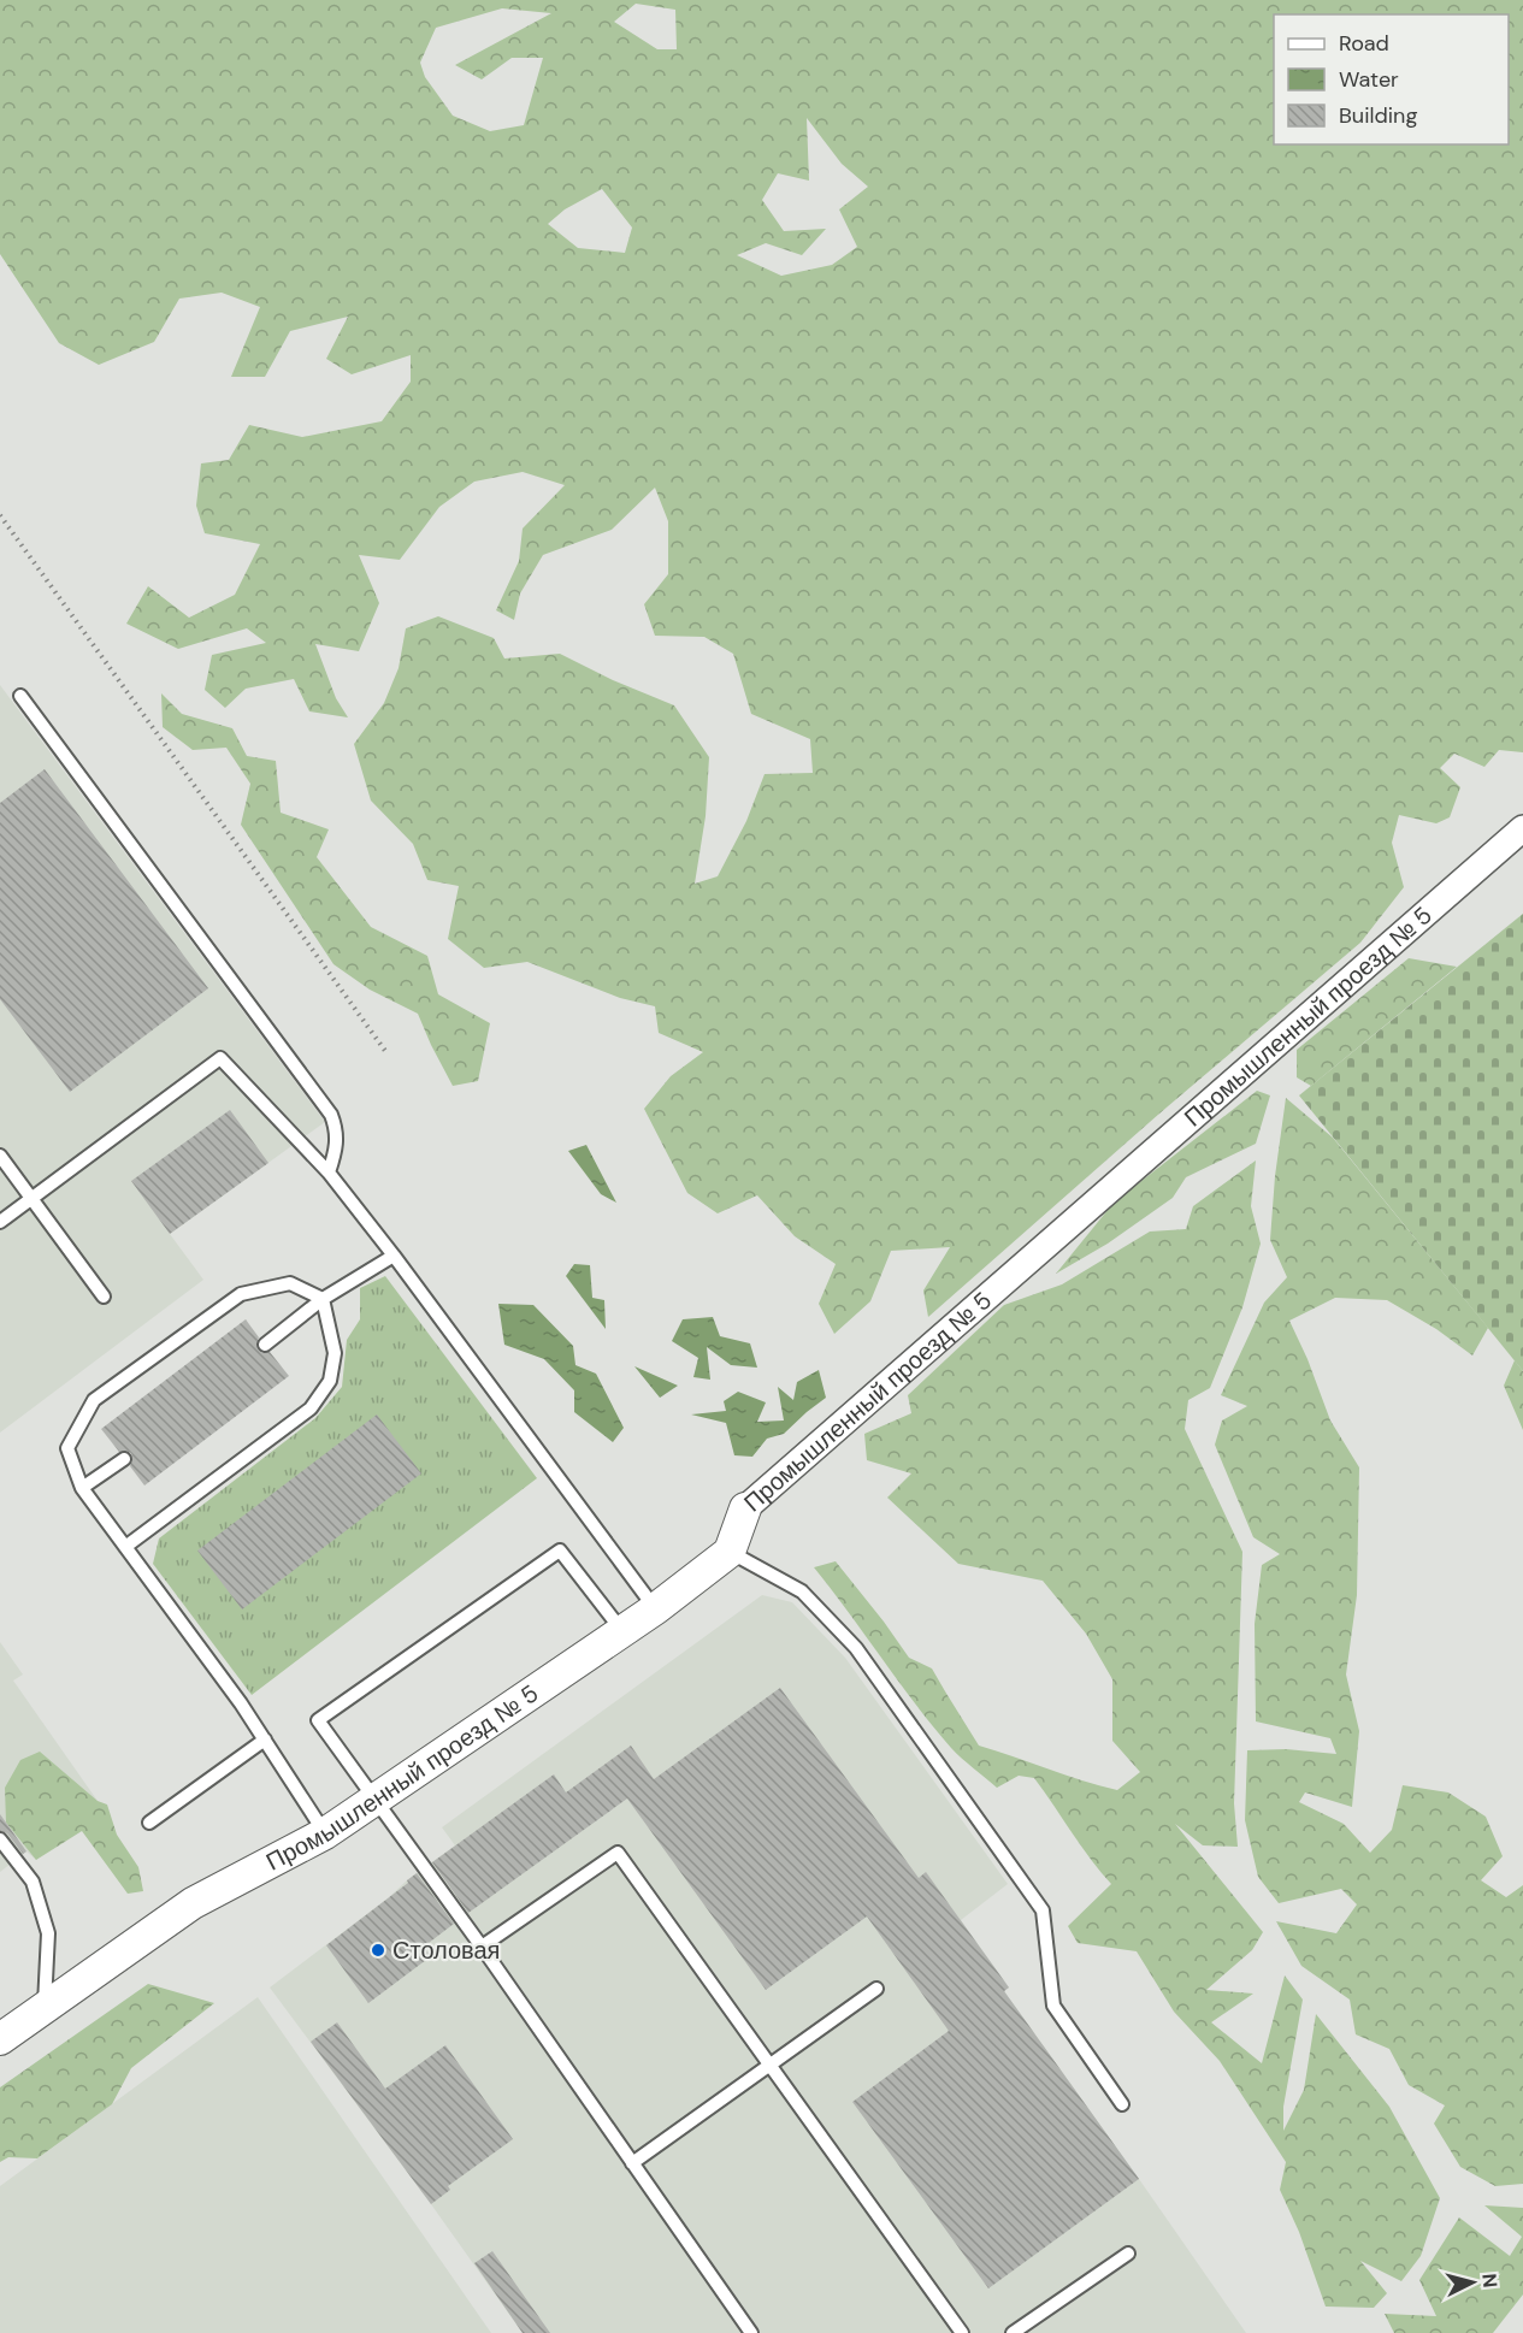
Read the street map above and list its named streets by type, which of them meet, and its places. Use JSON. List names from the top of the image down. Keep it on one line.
{"streets":{"street":["Промышленный проезд № 5"]},"places":["Столовая"],"legend":["Road","Water","Building"],"north":"right"}
